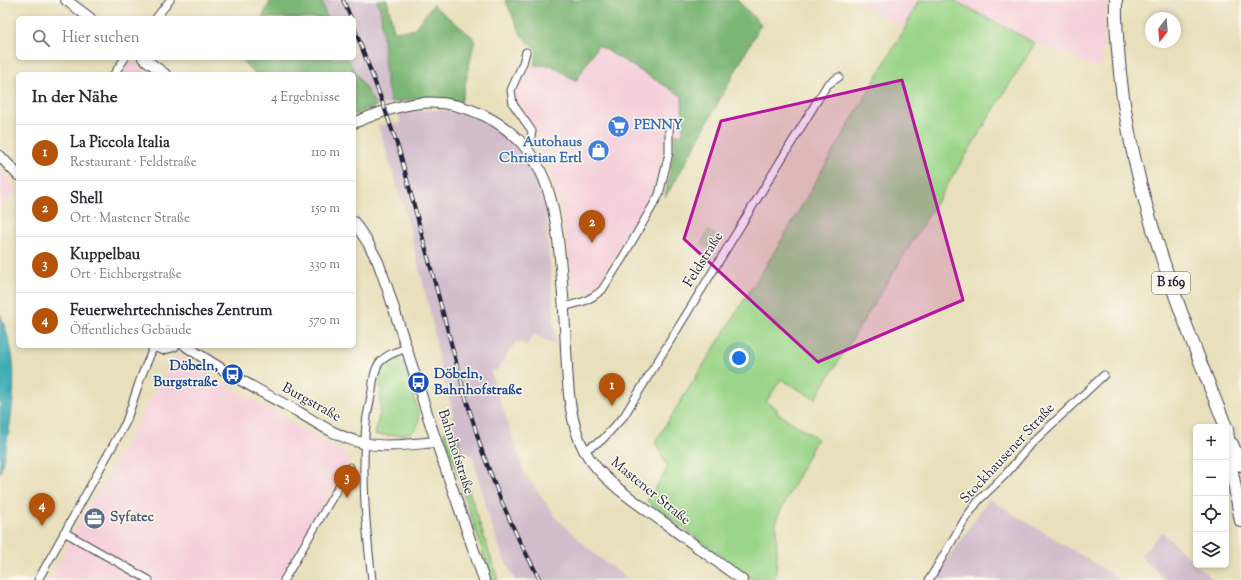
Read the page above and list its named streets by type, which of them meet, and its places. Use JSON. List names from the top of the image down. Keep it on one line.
{"streets":{"main road":["B 169","Burgstraße","Bahnhofstraße","Mastener Straße"],"street":["Feldstraße","Stockhausener Straße"]},"crossings":[["Feldstraße","Mastener Straße"],["Burgstraße","Bahnhofstraße"]],"places":{"supermarket":["PENNY"],"shop":["Autohaus Christian Ertl"],"bus stop":["Döbeln, Burgstraße","Döbeln, Bahnhofstraße"],"office":["Syfatec"]},"north":"bottom","page":{"search":"Hier suchen","heading":["In der Nähe","4 Ergebnisse"],"list":[{"mark":"1","name":"La Piccola Italia","note":"Restaurant · Feldstraße","value":"110 m"},{"mark":"2","name":"Shell","note":"Ort · Mastener Straße","value":"150 m"},{"mark":"3","name":"Kuppelbau","note":"Ort · Eichbergstraße","value":"330 m"},{"mark":"4","name":"Feuerwehrtechnisches Zentrum","note":"Öffentliches Gebäude","value":"570 m"}],"pins":["2","1","3","4"],"map_buttons":["+","−"]}}
